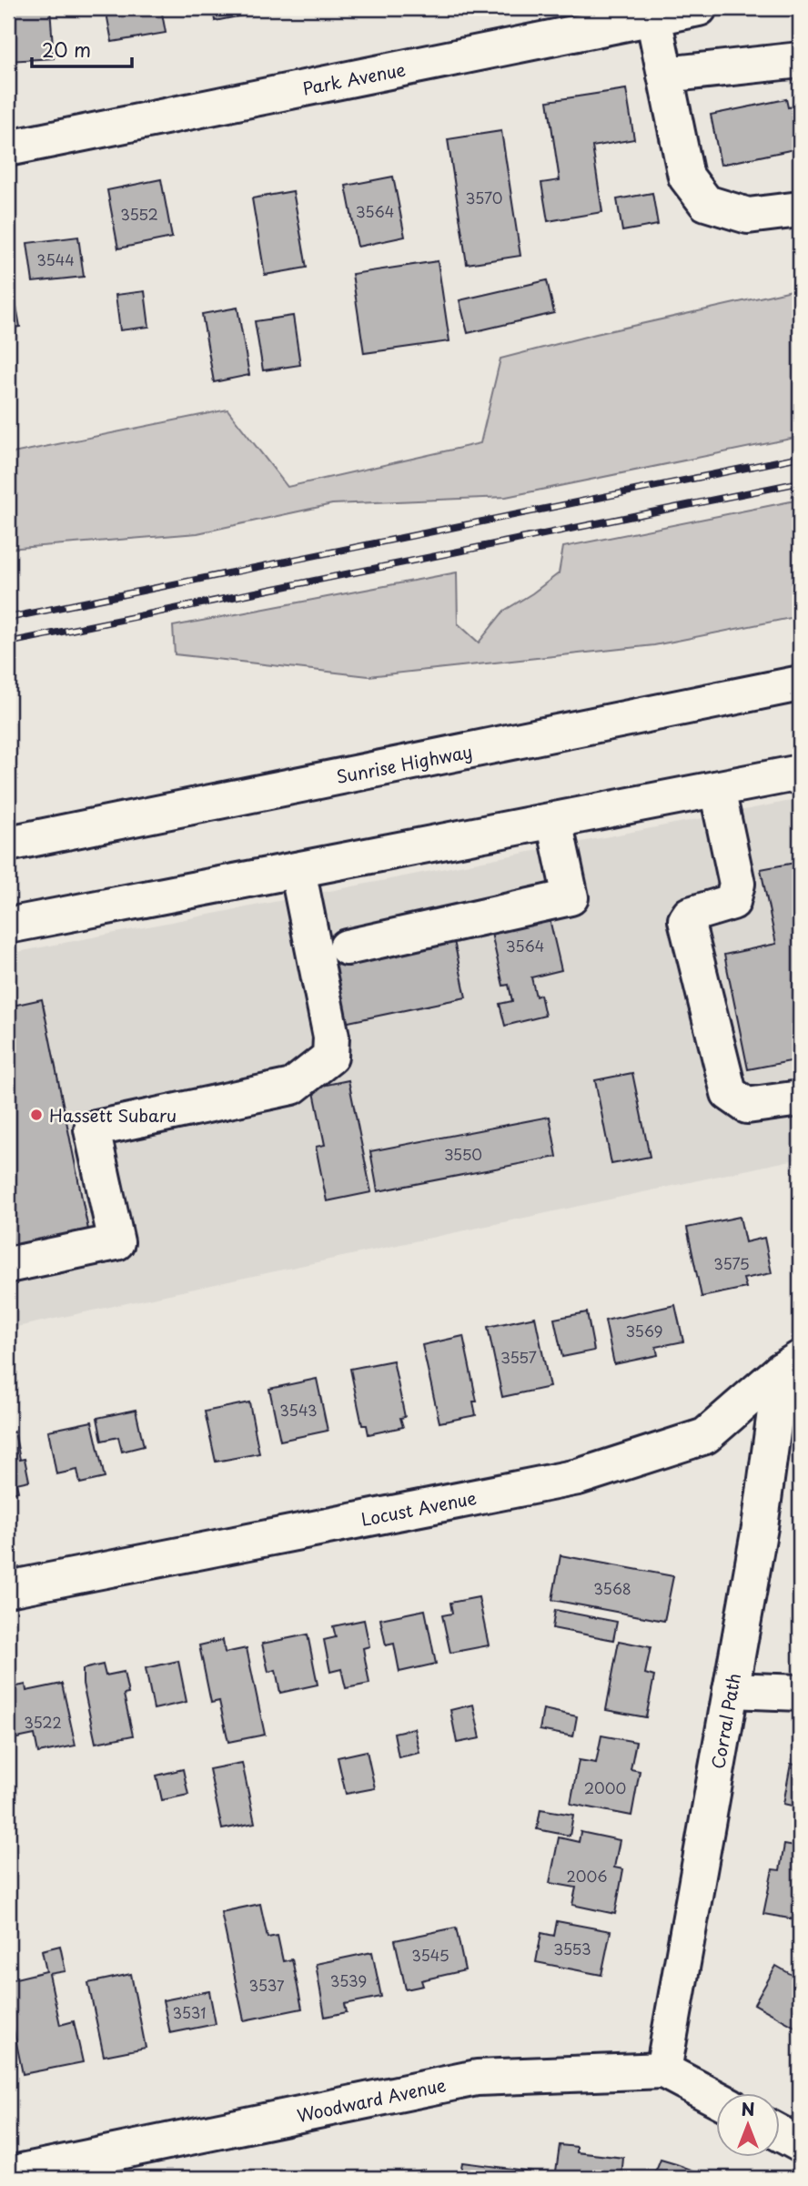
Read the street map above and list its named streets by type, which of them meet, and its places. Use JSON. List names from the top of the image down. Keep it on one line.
{"streets":{"main road":["Park Avenue","Sunrise Highway","Locust Avenue","Corral Path","Woodward Avenue"]},"crossings":[["Locust Avenue","Corral Path"],["Corral Path","Woodward Avenue"]],"places":["Hassett Subaru"],"house_numbers":["3570","3564","3552","3544","3564","3550","3575","3569","3557","3543","3568","3522","2000","2006","3553","3545","3539","3537","3531"],"scale_bar":"20 m","north":"top"}
